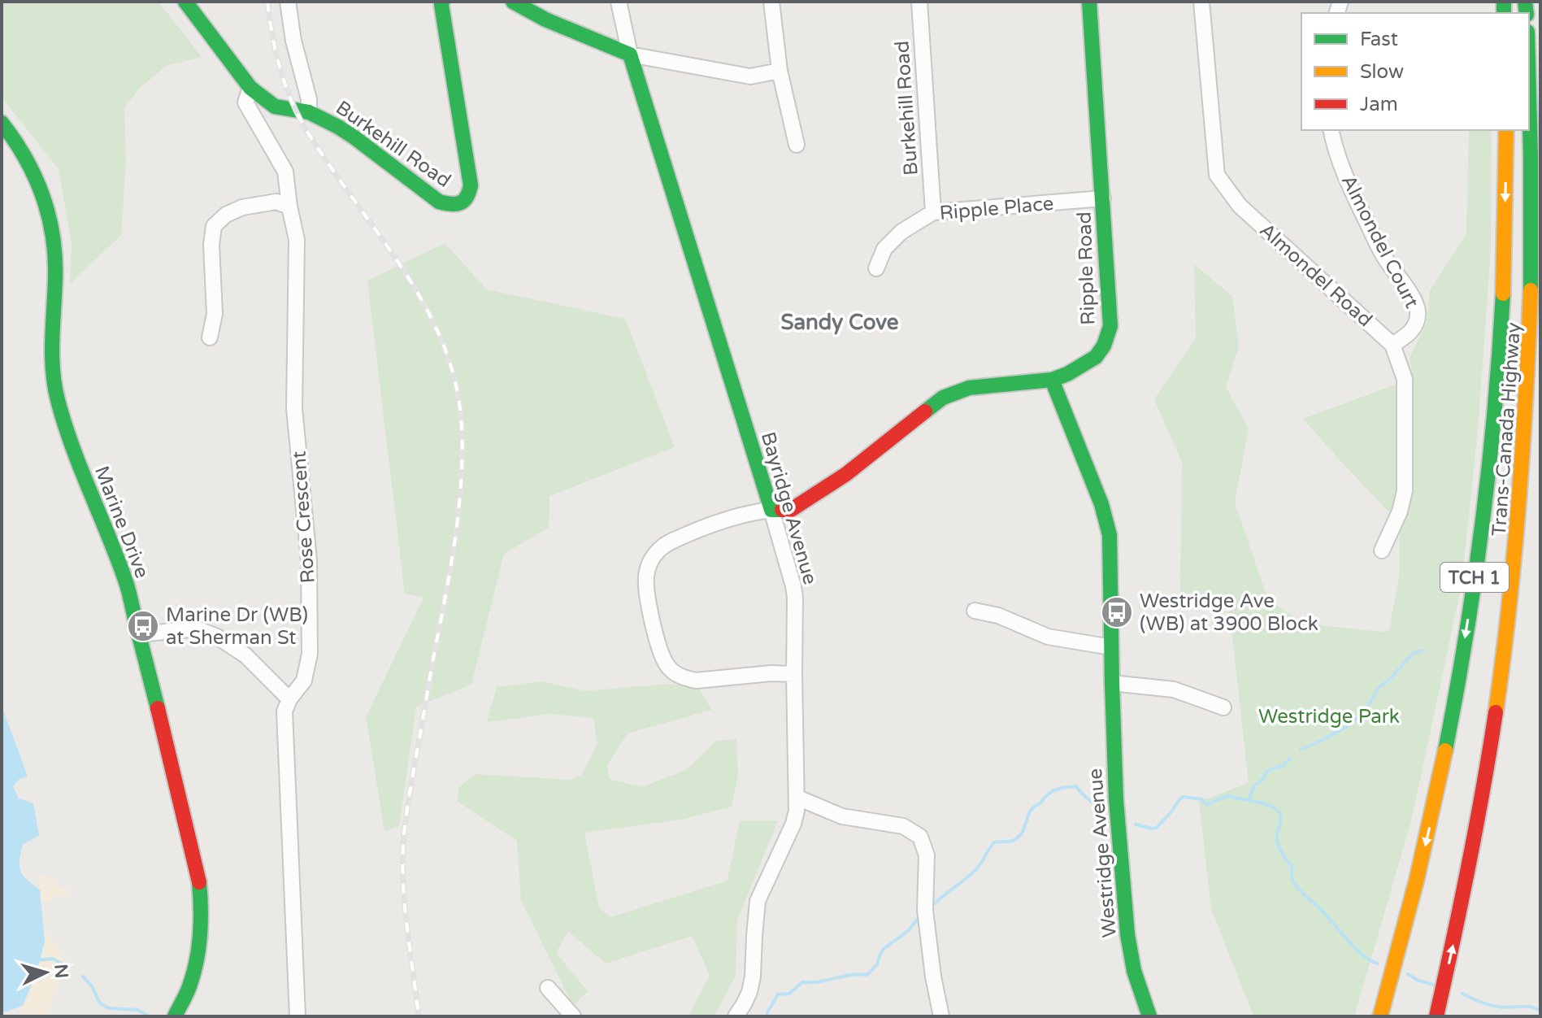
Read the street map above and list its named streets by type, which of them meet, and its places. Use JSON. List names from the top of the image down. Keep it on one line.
{"streets":{"main road":["Burkehill Road","Ripple Road","Trans-Canada Highway","Bayridge Avenue","Marine Drive","TCH 1","Westridge Avenue"],"street":["Ripple Place","Almondel Court","Almondel Road","Rose Crescent"]},"crossings":[["Burkehill Road","Ripple Place"],["Burkehill Road","Rose Crescent"],["Ripple Place","Ripple Road"],["Almondel Court","Almondel Road"],["Ripple Road","Bayridge Avenue"],["Ripple Road","Westridge Avenue"]],"districts":["Sandy Cove"],"parks":["Westridge Park"],"places":{"bus stop":["Westridge Ave (WB) at 3900 Block","Marine Dr (WB) at Sherman St"]},"legend":["Fast","Slow","Jam"],"north":"right"}
